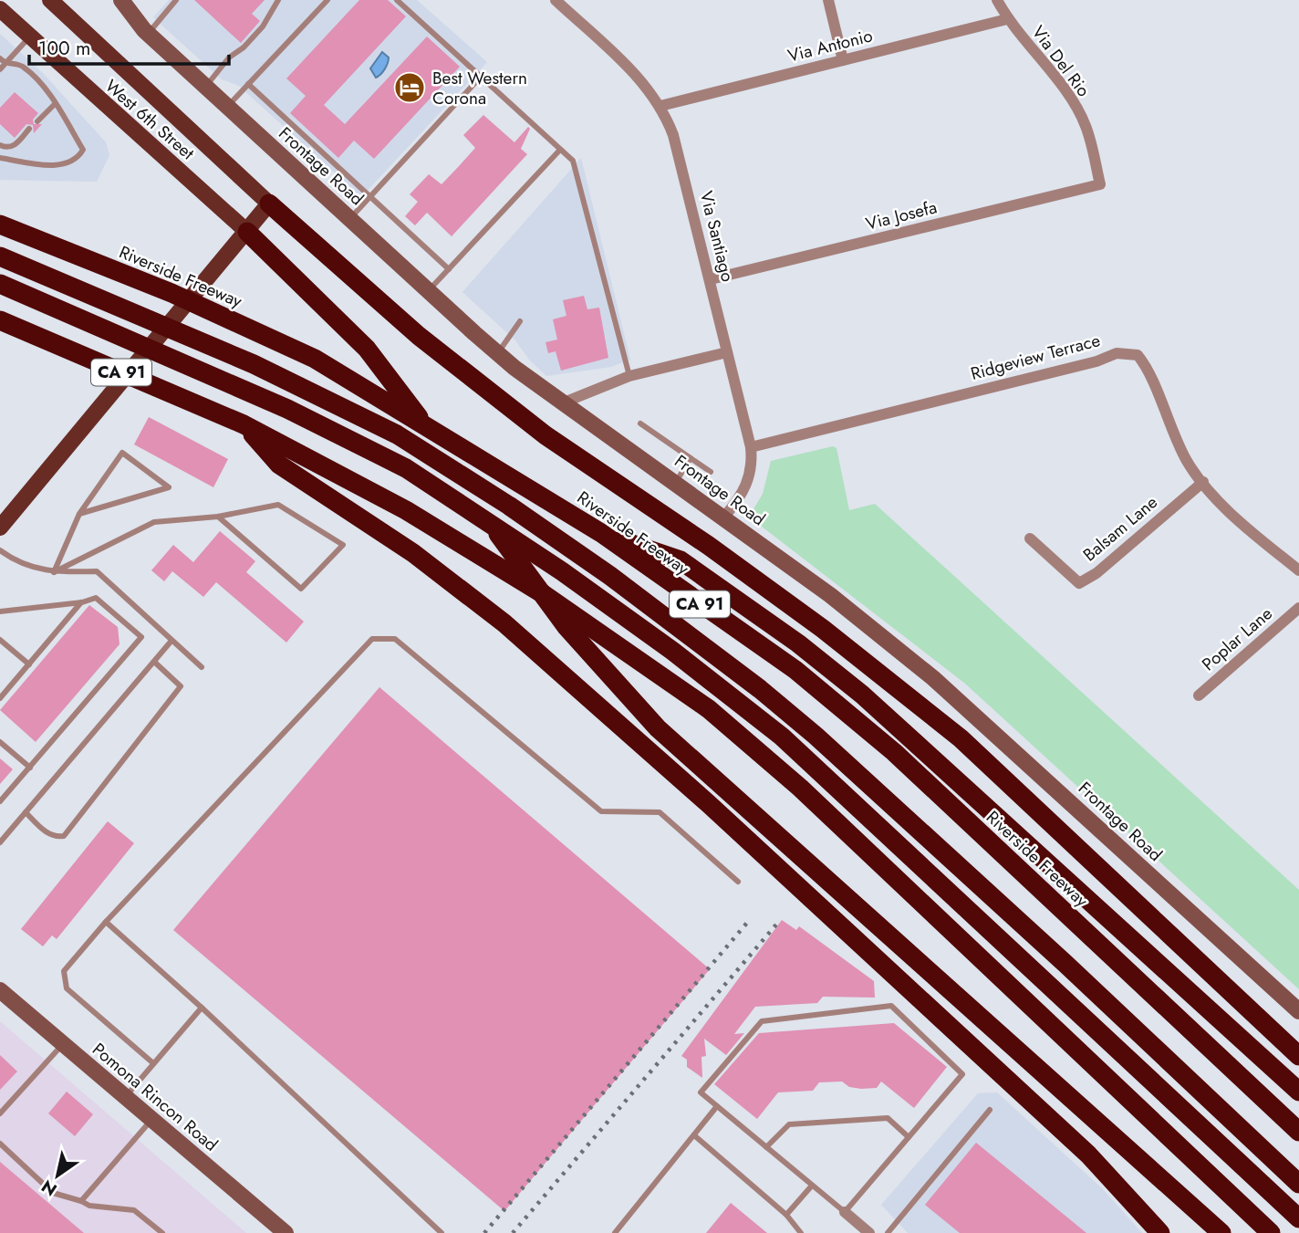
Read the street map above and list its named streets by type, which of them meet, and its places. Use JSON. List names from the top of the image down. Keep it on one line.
{"streets":{"highway":["Riverside Freeway","CA 91"],"main road":["West 6th Street","Frontage Road","Pomona Rincon Road"],"street":["Via Antonio","Via Del Rio","Via Josefa","Via Santiago","Ridgeview Terrace","Balsam Lane","Poplar Lane"]},"crossings":[["Via Antonio","Via Del Rio"],["Via Antonio","Via Santiago"],["Via Del Rio","Via Josefa"],["Frontage Road","Via Santiago"],["Via Josefa","Via Santiago"],["Via Santiago","Ridgeview Terrace"],["Ridgeview Terrace","Balsam Lane"]],"places":{"hotel":["Best Western Corona"]},"scale_bar":"100 m","north":"bottom left"}
